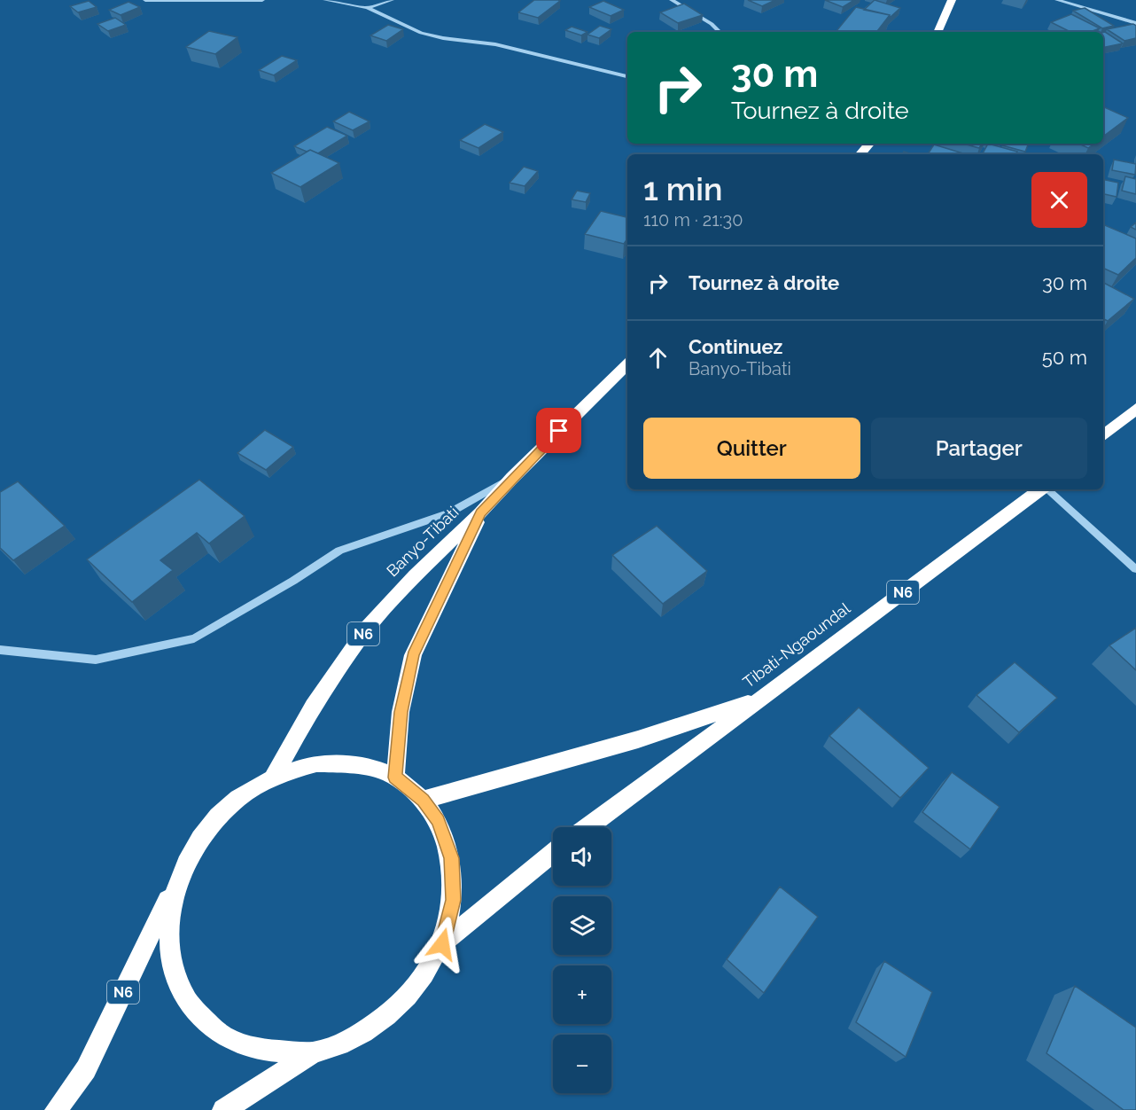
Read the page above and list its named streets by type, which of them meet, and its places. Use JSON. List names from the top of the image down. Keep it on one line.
{"streets":{"highway":["Banyo-Tibati","N6","Tibati-Ngaoundal"]},"crossings":[["Banyo-Tibati","N6"]],"page":{"turn":["30 m","Tournez à droite"],"heading":["1 min","110 m · 21:30"],"list":[{"name":"Tournez à droite","value":"30 m"},{"name":"Continuez","note":"Banyo-Tibati","value":"50 m"}],"buttons":["Quitter","Partager"],"map_buttons":["+","−"]}}
